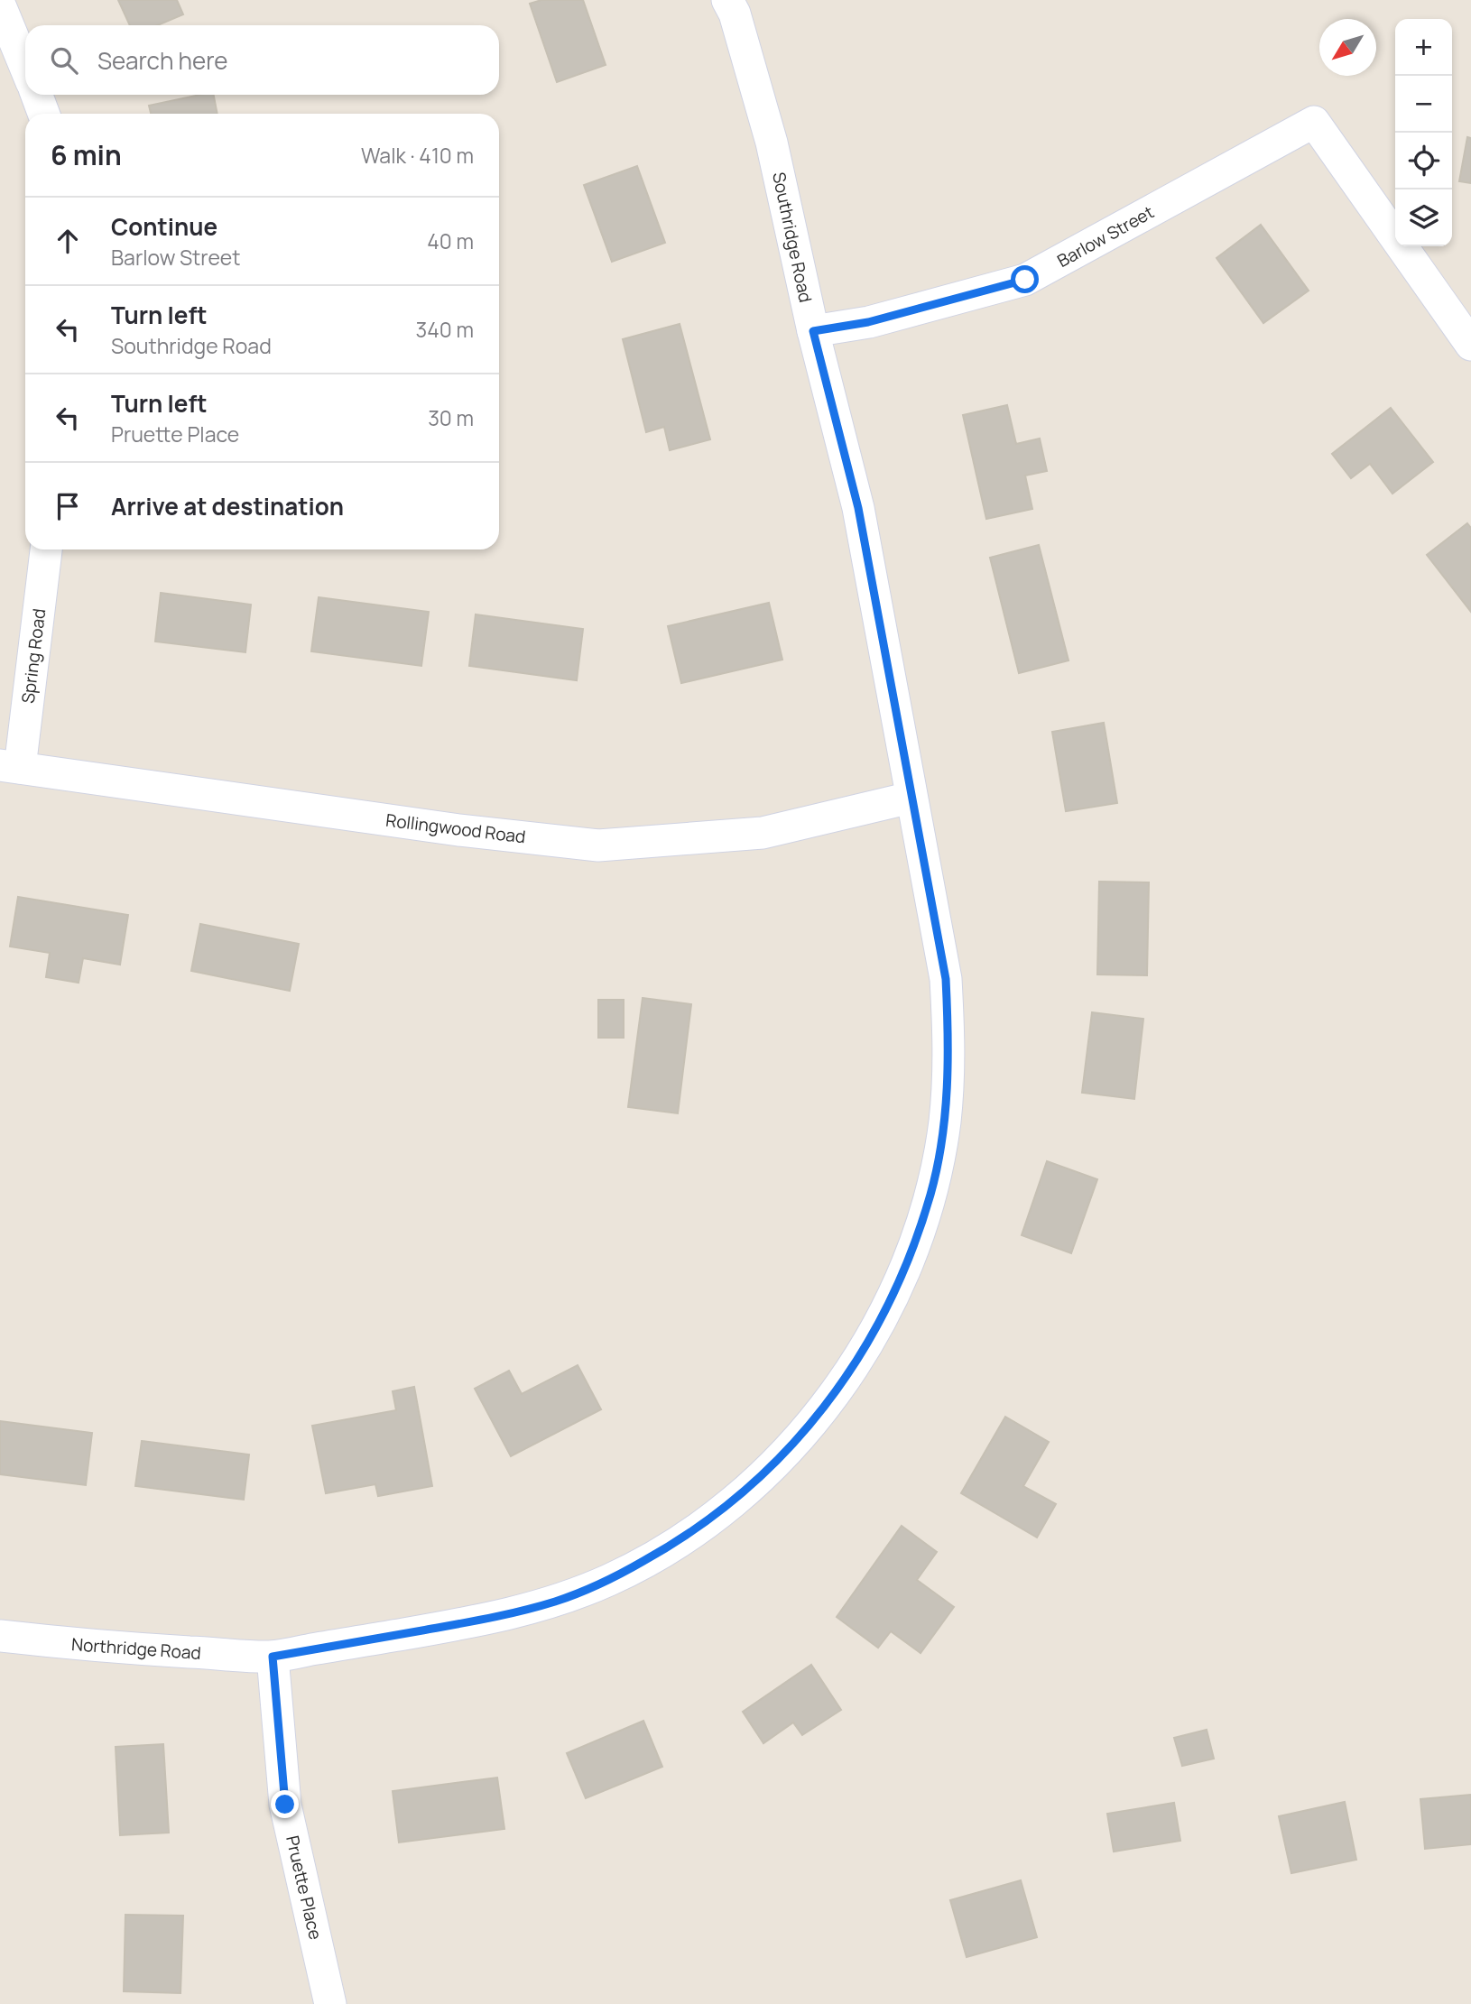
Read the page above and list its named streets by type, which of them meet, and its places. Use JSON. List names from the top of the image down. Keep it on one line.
{"streets":{"street":["Barlow Street","Southridge Road","Spring Road","Rollingwood Road","Northridge Road","Pruette Place"]},"crossings":[["Barlow Street","Southridge Road"],["Southridge Road","Rollingwood Road"],["Southridge Road","Northridge Road"],["Southridge Road","Pruette Place"],["Spring Road","Rollingwood Road"],["Northridge Road","Pruette Place"]],"north":"bottom left","page":{"map_buttons":["+","−"],"search":"Search here","heading":["6 min","Walk · 410 m"],"list":[["Continue","Barlow Street","40 m"],["Turn left","Southridge Road","340 m"],["Turn left","Pruette Place","30 m"],"Arrive at destination"]}}
